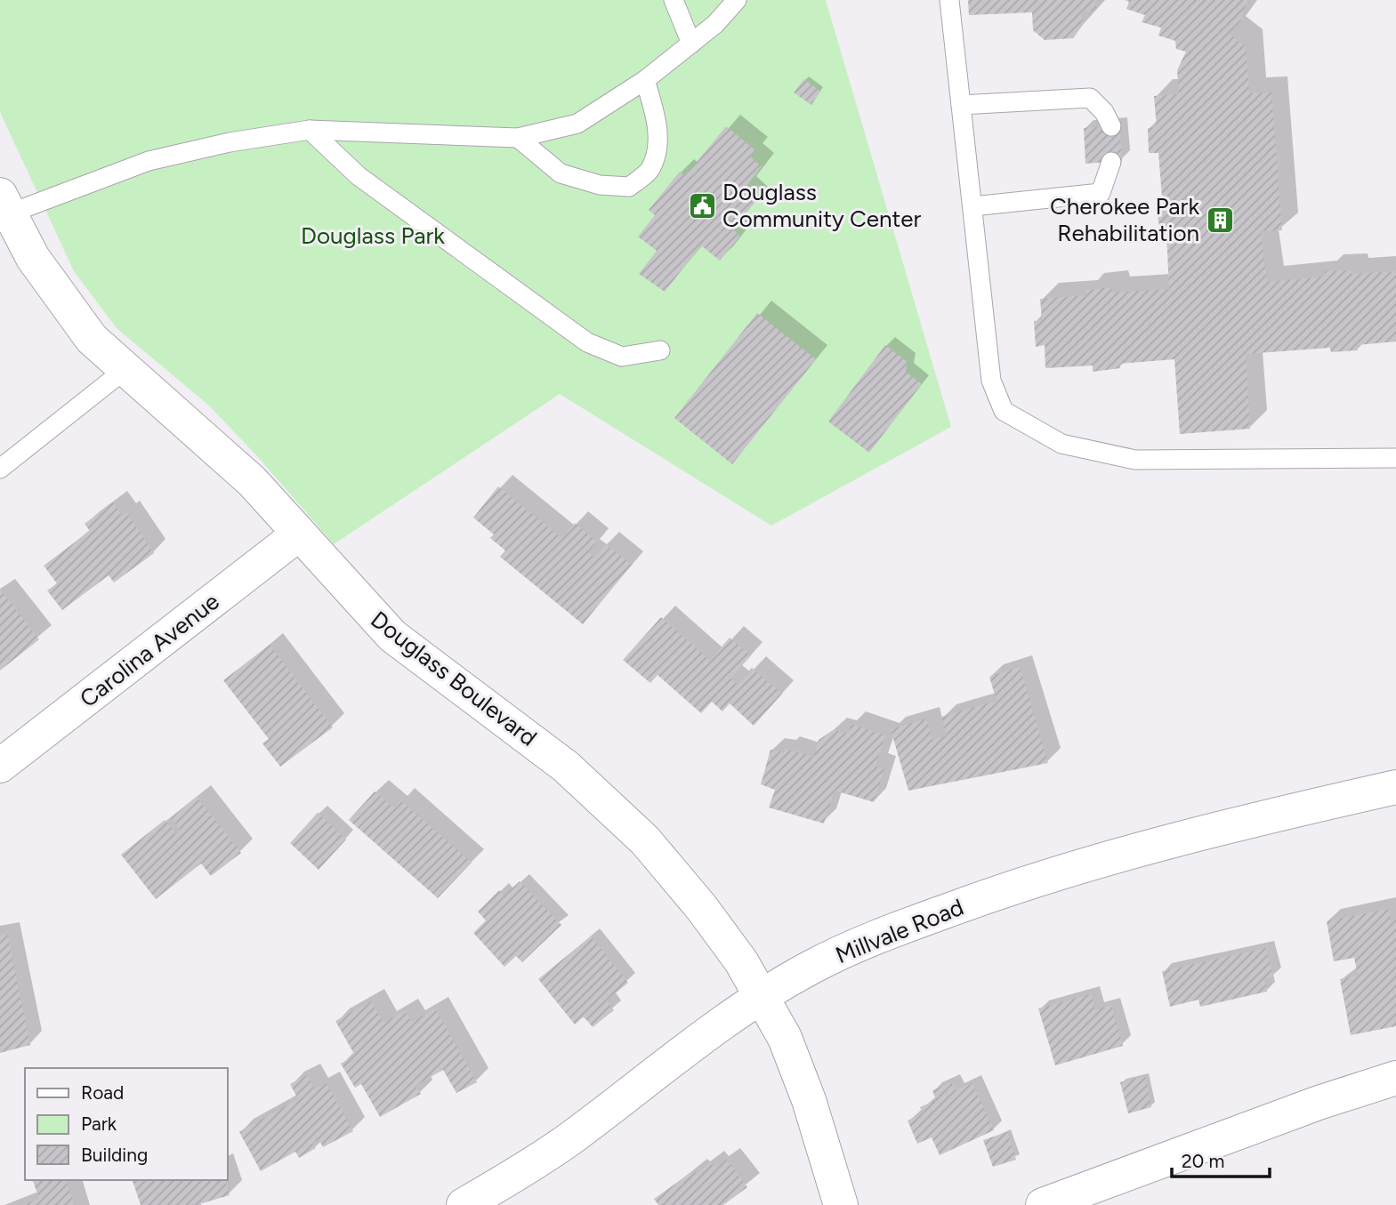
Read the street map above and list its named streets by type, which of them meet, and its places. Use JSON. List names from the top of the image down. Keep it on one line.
{"streets":{"street":["Carolina Avenue","Douglass Boulevard","Millvale Road"]},"crossings":[["Carolina Avenue","Douglass Boulevard"],["Douglass Boulevard","Millvale Road"]],"parks":["Douglass Park"],"places":{"public building":["Douglass Community Center"],"building":["Cherokee Park Rehabilitation"]},"legend":["Road","Park","Building"],"scale_bar":"20 m"}
